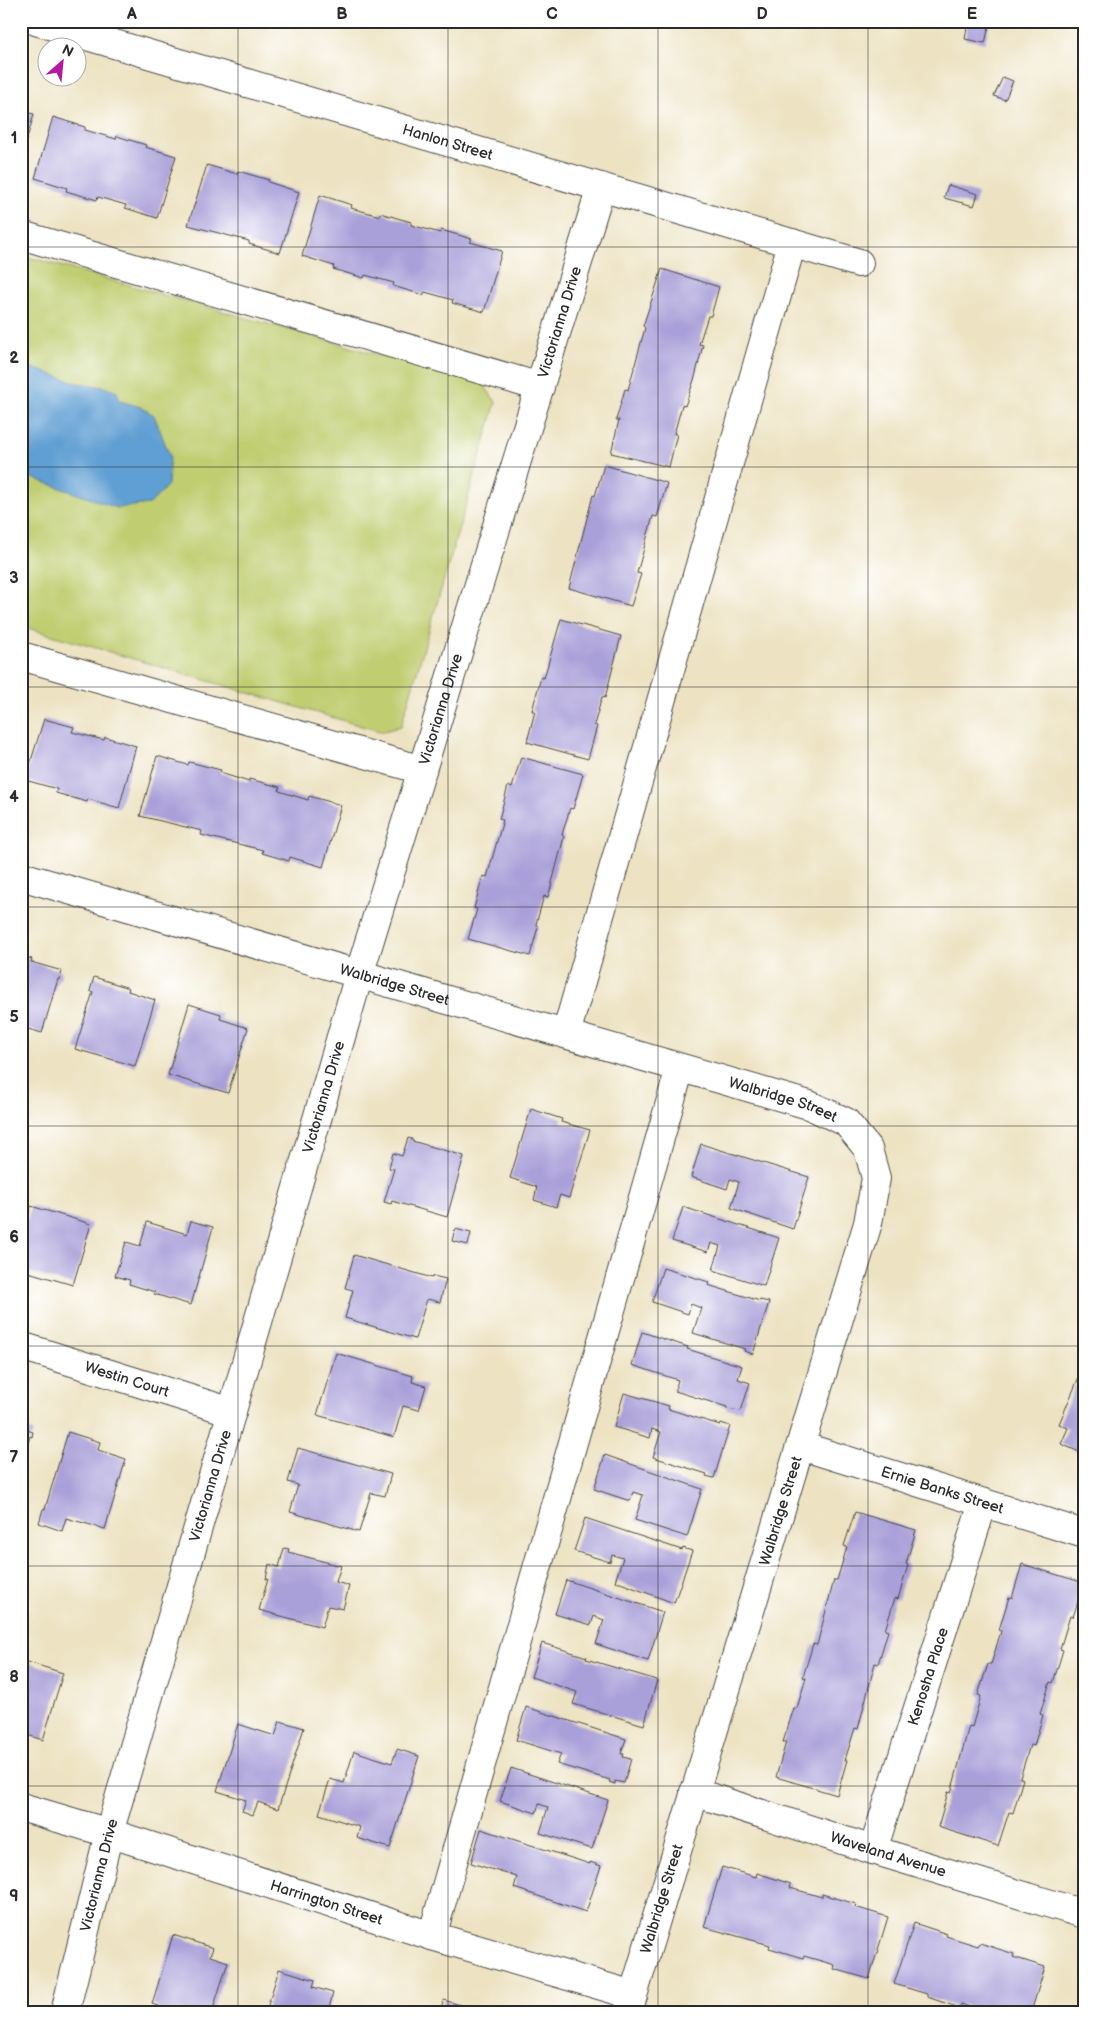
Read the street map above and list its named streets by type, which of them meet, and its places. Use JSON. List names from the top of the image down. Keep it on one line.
{"streets":{"street":["Hanlon Street","Victorianna Drive","Walbridge Street","Westin Court","Ernie Banks Street","Kenosha Place","Waveland Avenue","Harrington Street"]},"crossings":[["Hanlon Street","Victorianna Drive"],["Victorianna Drive","Walbridge Street"],["Victorianna Drive","Westin Court"],["Victorianna Drive","Harrington Street"],["Walbridge Street","Ernie Banks Street"],["Walbridge Street","Waveland Avenue"],["Walbridge Street","Harrington Street"],["Ernie Banks Street","Kenosha Place"],["Kenosha Place","Waveland Avenue"]],"north":"top right","grid":{"columns":["A","B","C","D","E"],"rows":["1","2","3","4","5","6","7","8","9"]}}
